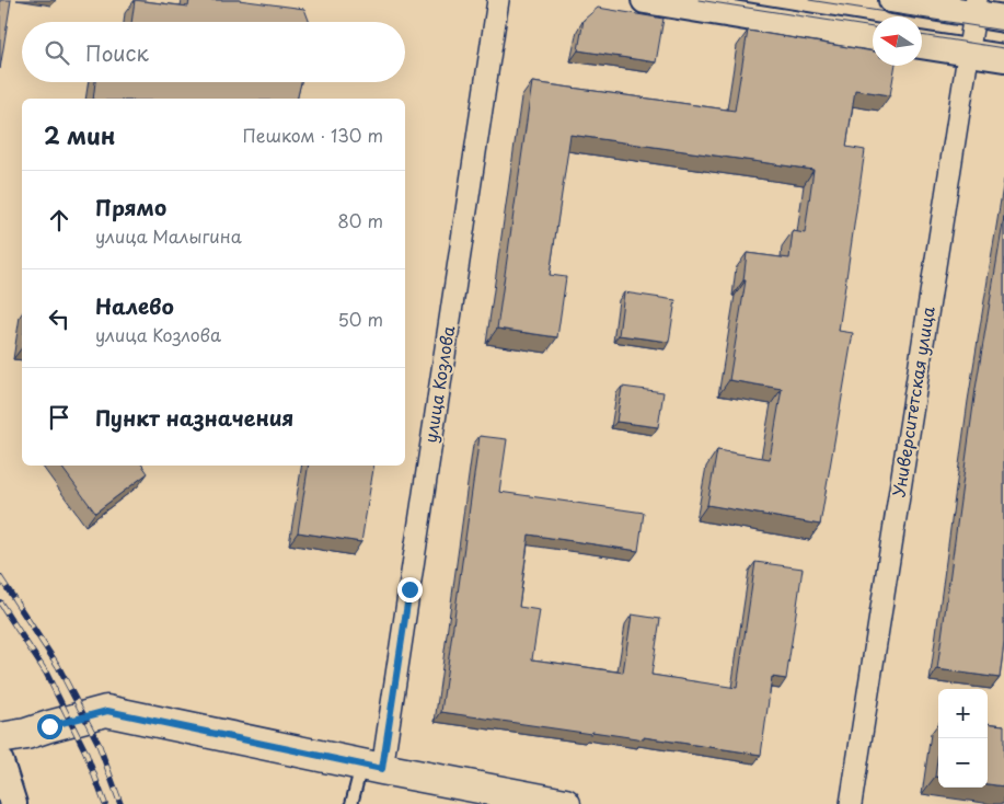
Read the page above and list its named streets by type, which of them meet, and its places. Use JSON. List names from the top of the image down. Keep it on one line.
{"streets":{"street":["улица Козлова","Университетская улица"]},"north":"left","page":{"search":"Поиск","heading":["2 мин","Пешком · 130 m"],"list":[["Прямо","улица Малыгина","80 m"],["Налево","улица Козлова","50 m"],"Пункт назначения"],"map_buttons":["+","−"]}}
